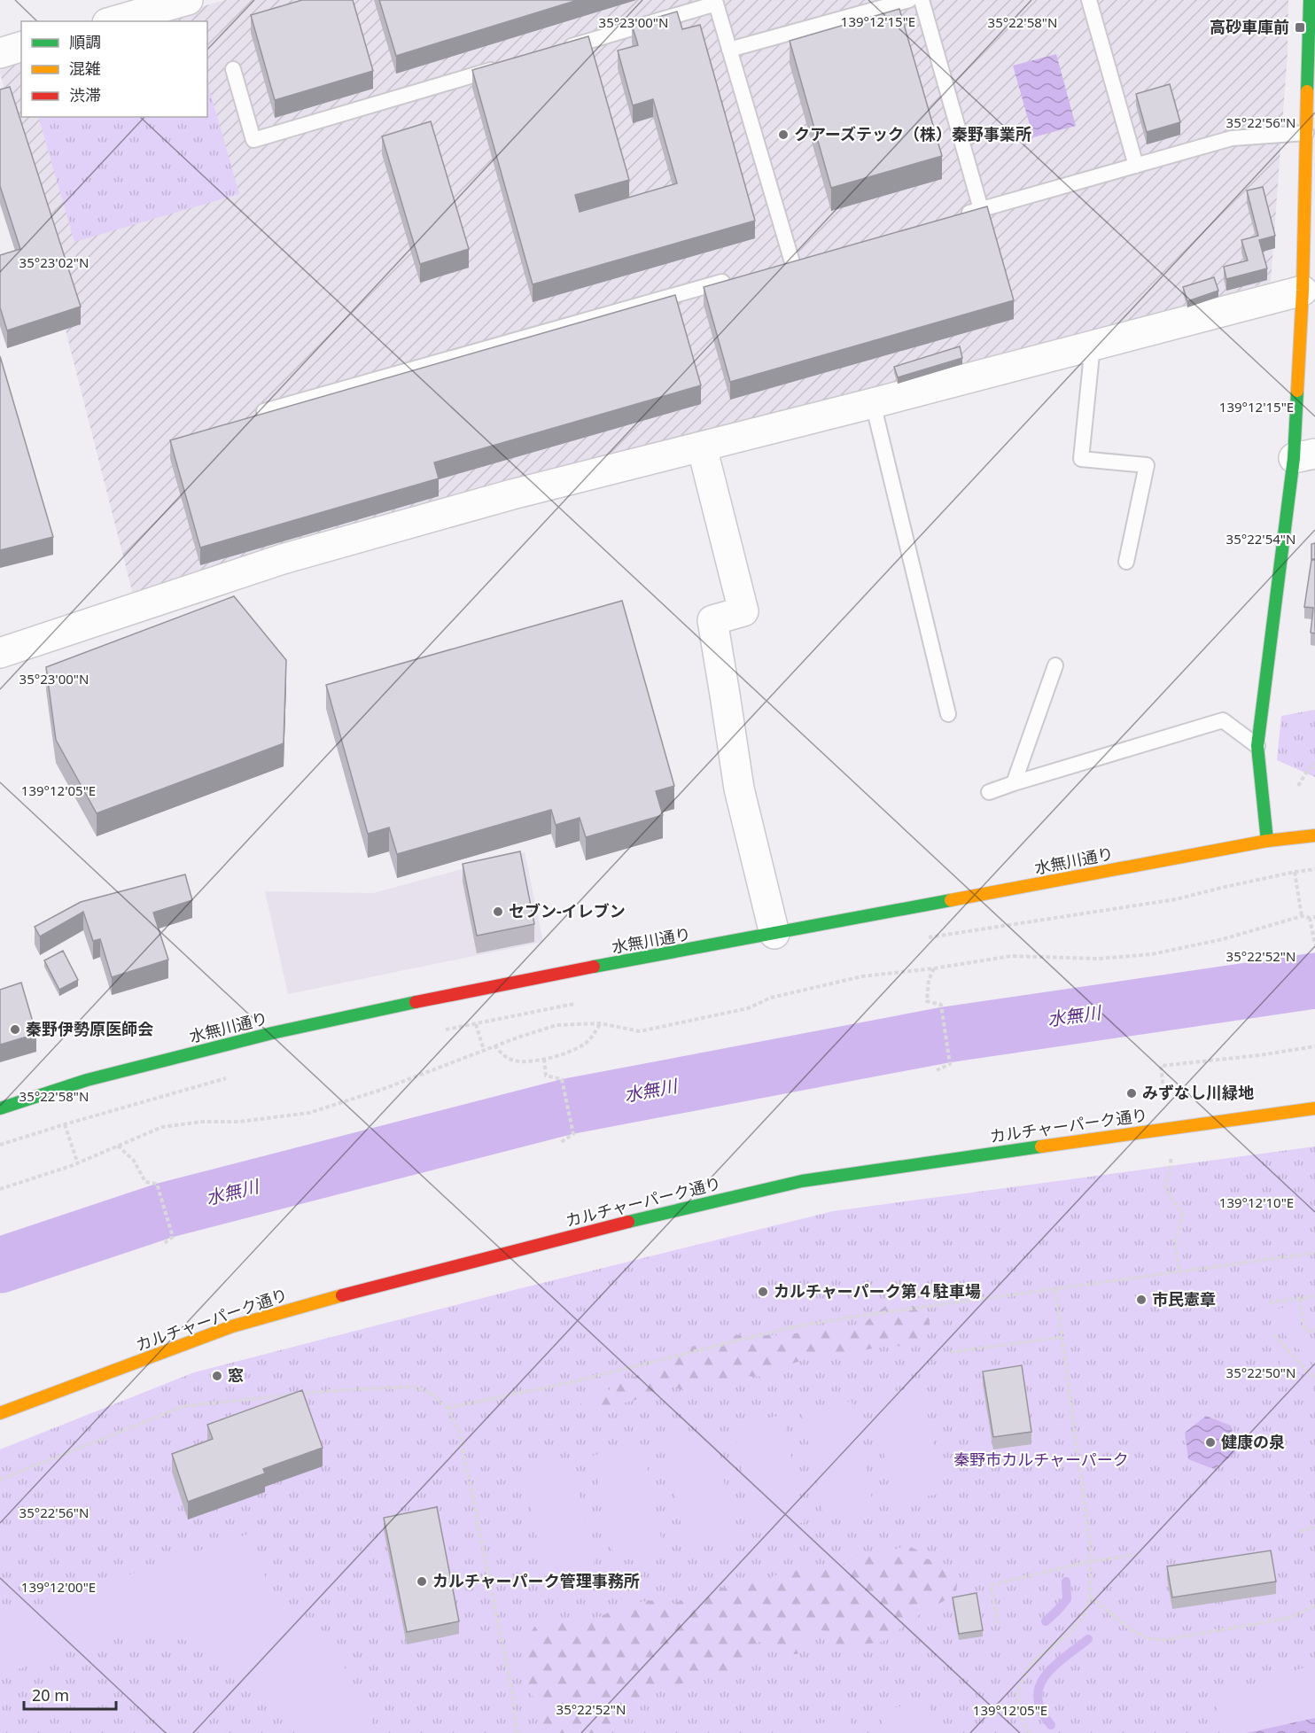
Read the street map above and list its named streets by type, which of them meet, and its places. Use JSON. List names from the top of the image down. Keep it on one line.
{"streets":{"street":["水無川通り","カルチャーパーク通り"]},"water":["水無川"],"parks":["秦野市カルチャーパーク"],"places":{"transit":["高砂車庫前"],"other":["クアーズテック（株）秦野事業所","セブン-イレブン","秦野伊勢原医師会","みずなし川緑地","カルチャーパーク第４駐車場","市民憲章","窓","健康の泉","カルチャーパーク管理事務所"]},"legend":["順調","混雑","渋滞"],"scale_bar":"20 m","coordinates":["139°12'15\"E","35°23'00\"N","35°22'58\"N","35°22'56\"N","35°23'02\"N","35°22'54\"N","139°12'05\"E","35°22'52\"N","139°12'10\"E","35°22'50\"N","139°12'00\"E"]}
